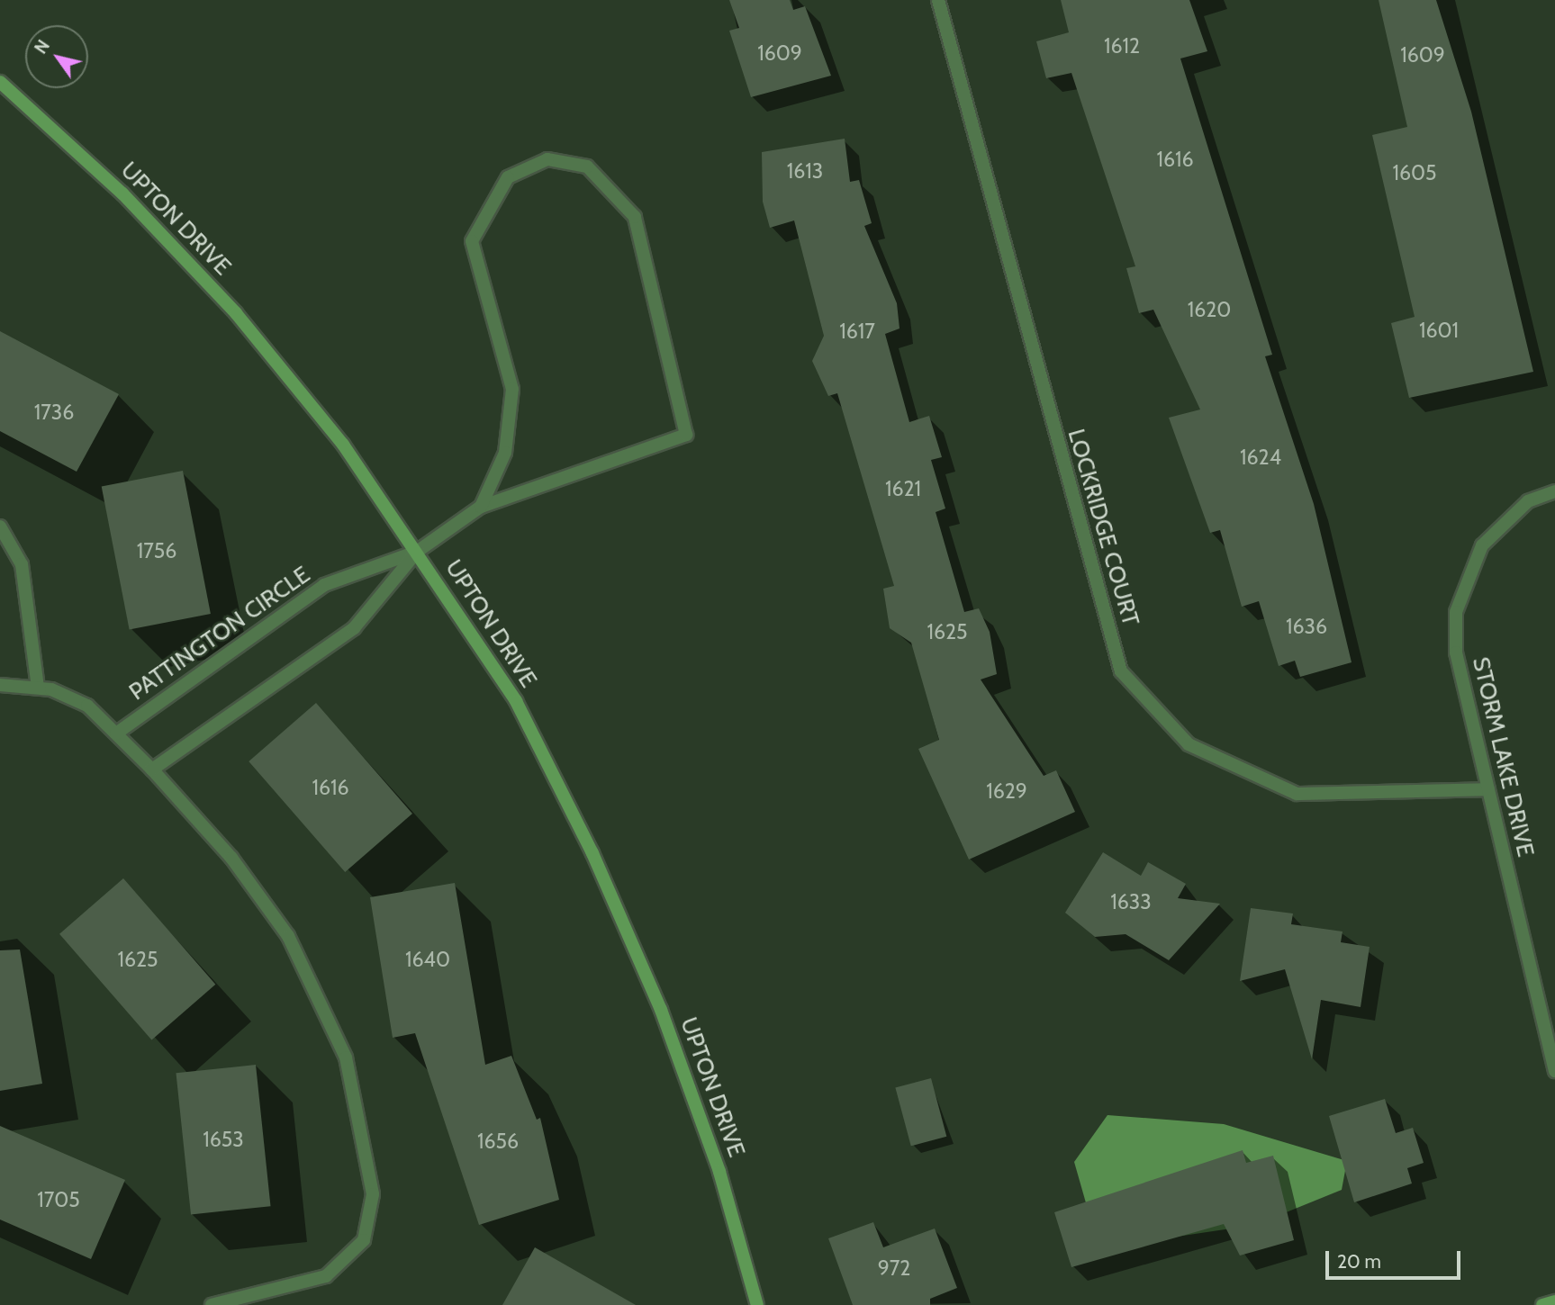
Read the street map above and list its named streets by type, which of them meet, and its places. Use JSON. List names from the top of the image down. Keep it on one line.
{"streets":{"main road":["UPTON DRIVE"],"street":["LOCKRIDGE COURT","PATTINGTON CIRCLE","STORM LAKE DRIVE"]},"crossings":[["UPTON DRIVE","PATTINGTON CIRCLE"],["LOCKRIDGE COURT","STORM LAKE DRIVE"]],"house_numbers":["1612","1609","1609","1616","1613","1605","1620","1601","1617","1736","1624","1621","1756","1636","1625","1616","1629","1633","1625","1640","1653","1656","1705","972"],"scale_bar":"20 m","north":"top left"}
